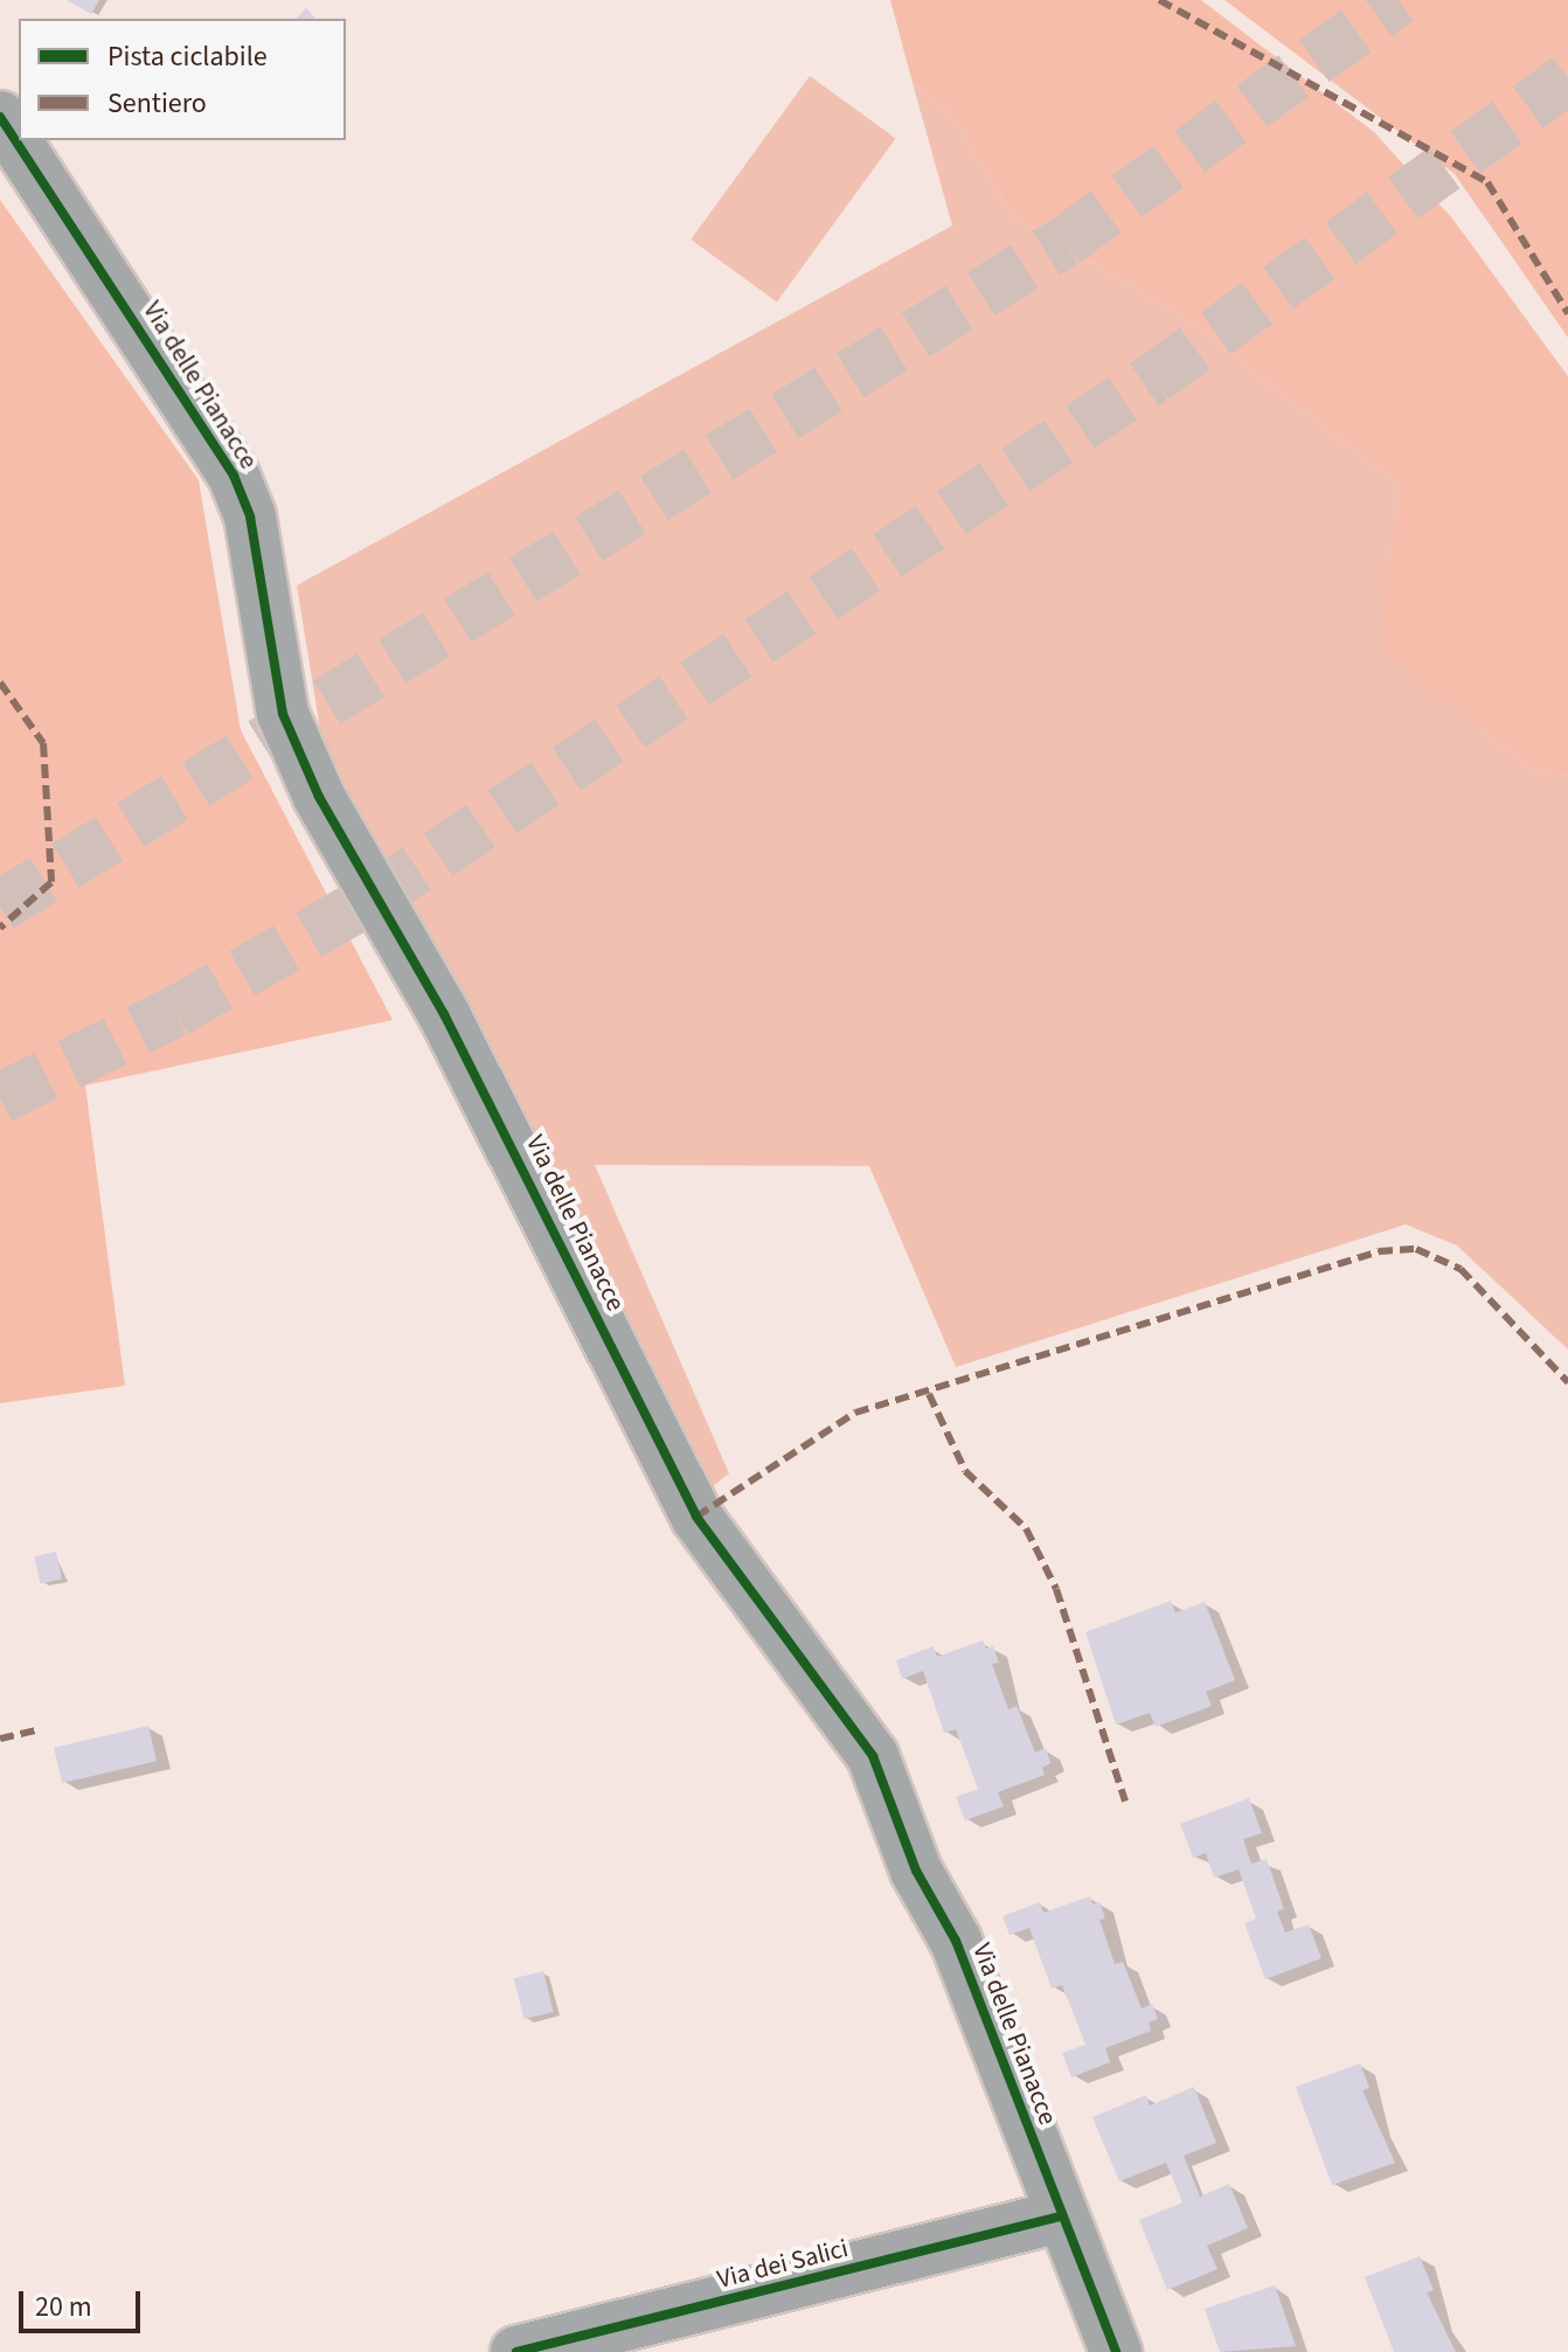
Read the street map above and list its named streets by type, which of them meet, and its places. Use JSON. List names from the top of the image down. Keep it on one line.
{"streets":{"street":["Via delle Pianacce","Via dei Salici"]},"crossings":[["Via delle Pianacce","Via dei Salici"]],"legend":["Pista ciclabile","Sentiero"],"scale_bar":"20 m"}
